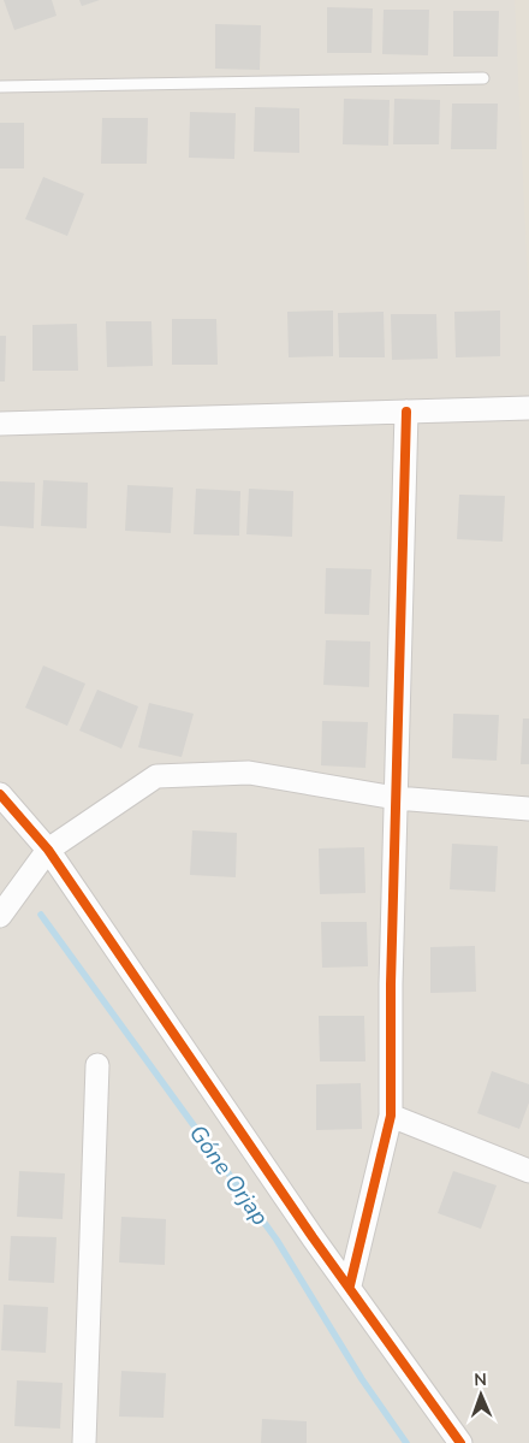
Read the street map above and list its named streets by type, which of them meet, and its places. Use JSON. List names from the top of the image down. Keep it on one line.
{"water":["Góne Orjap"],"north":"top"}
